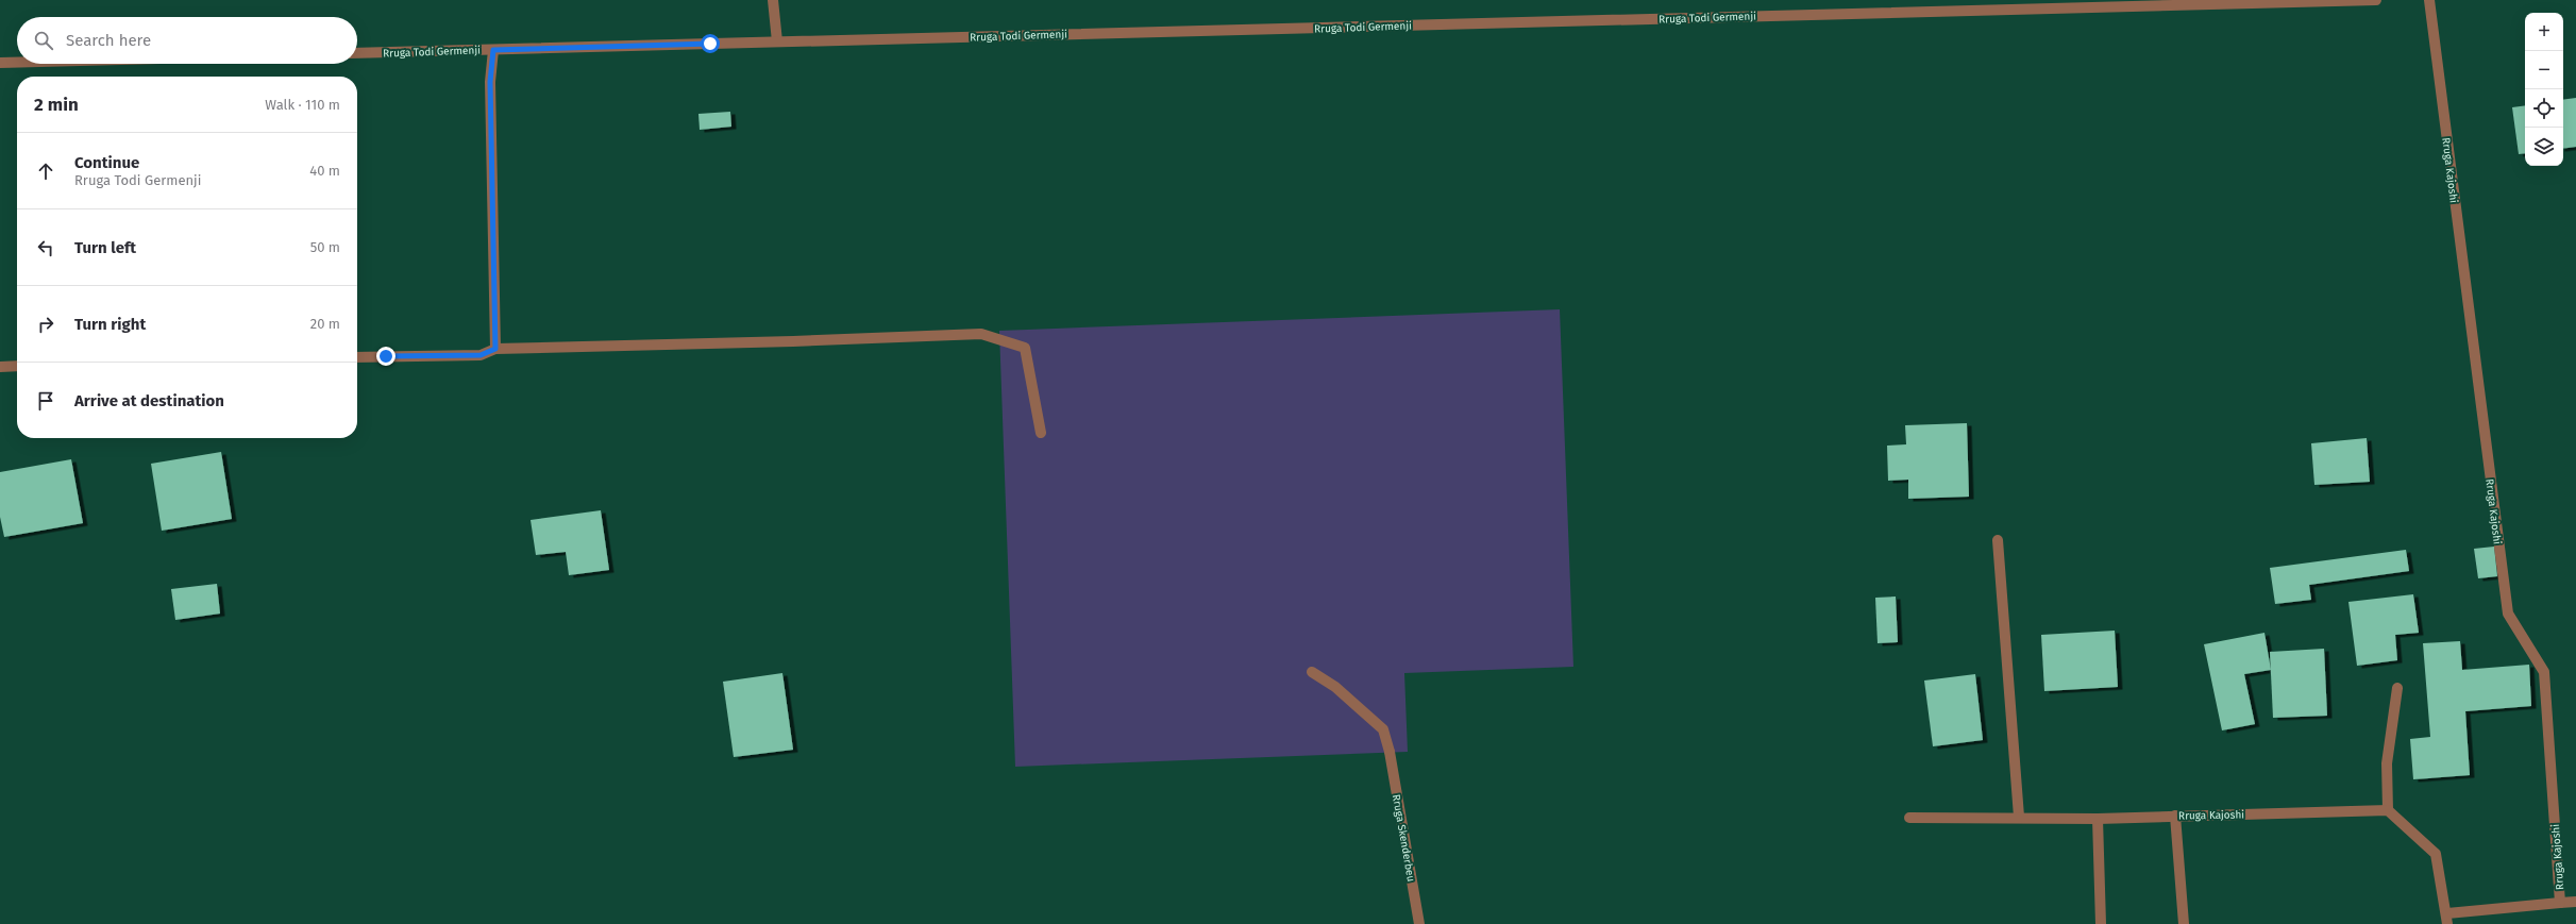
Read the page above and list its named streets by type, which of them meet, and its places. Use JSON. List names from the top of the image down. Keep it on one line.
{"streets":{"street":["Rruga Todi Germenji","Rruga Kajoshi","Rruga Skenderbeu"]},"page":{"map_buttons":["+","−"],"search":"Search here","heading":["2 min","Walk · 110 m"],"list":[["Continue","Rruga Todi Germenji","40 m"],["Turn left","50 m"],["Turn right","20 m"],"Arrive at destination"]}}
